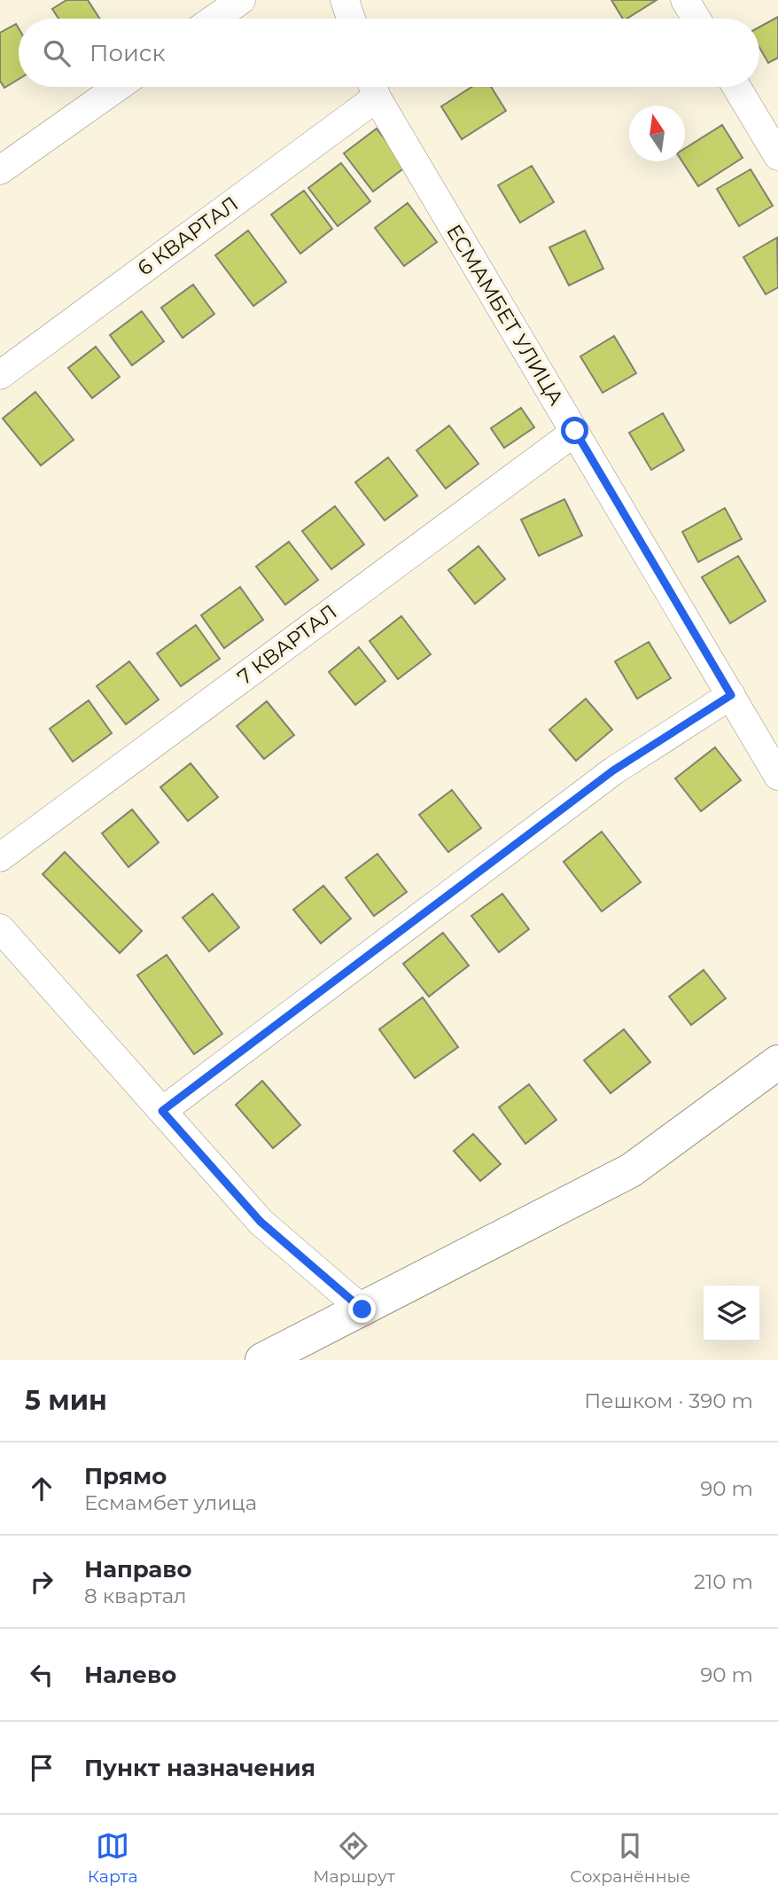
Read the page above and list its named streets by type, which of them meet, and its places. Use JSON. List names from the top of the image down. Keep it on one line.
{"streets":{"street":["6 КВАРТАЛ","ЕСМАМБЕТ УЛИЦА","7 КВАРТАЛ"]},"crossings":[["6 КВАРТАЛ","ЕСМАМБЕТ УЛИЦА"],["ЕСМАМБЕТ УЛИЦА","7 КВАРТАЛ"]],"north":"top","page":{"search":"Поиск","heading":["5 мин","Пешком · 390 m"],"list":[["Прямо","Есмамбет улица","90 m"],["Направо","8 квартал","210 m"],["Налево","90 m"],"Пункт назначения"],"nav":["Карта","Маршрут","Сохранённые"]}}
